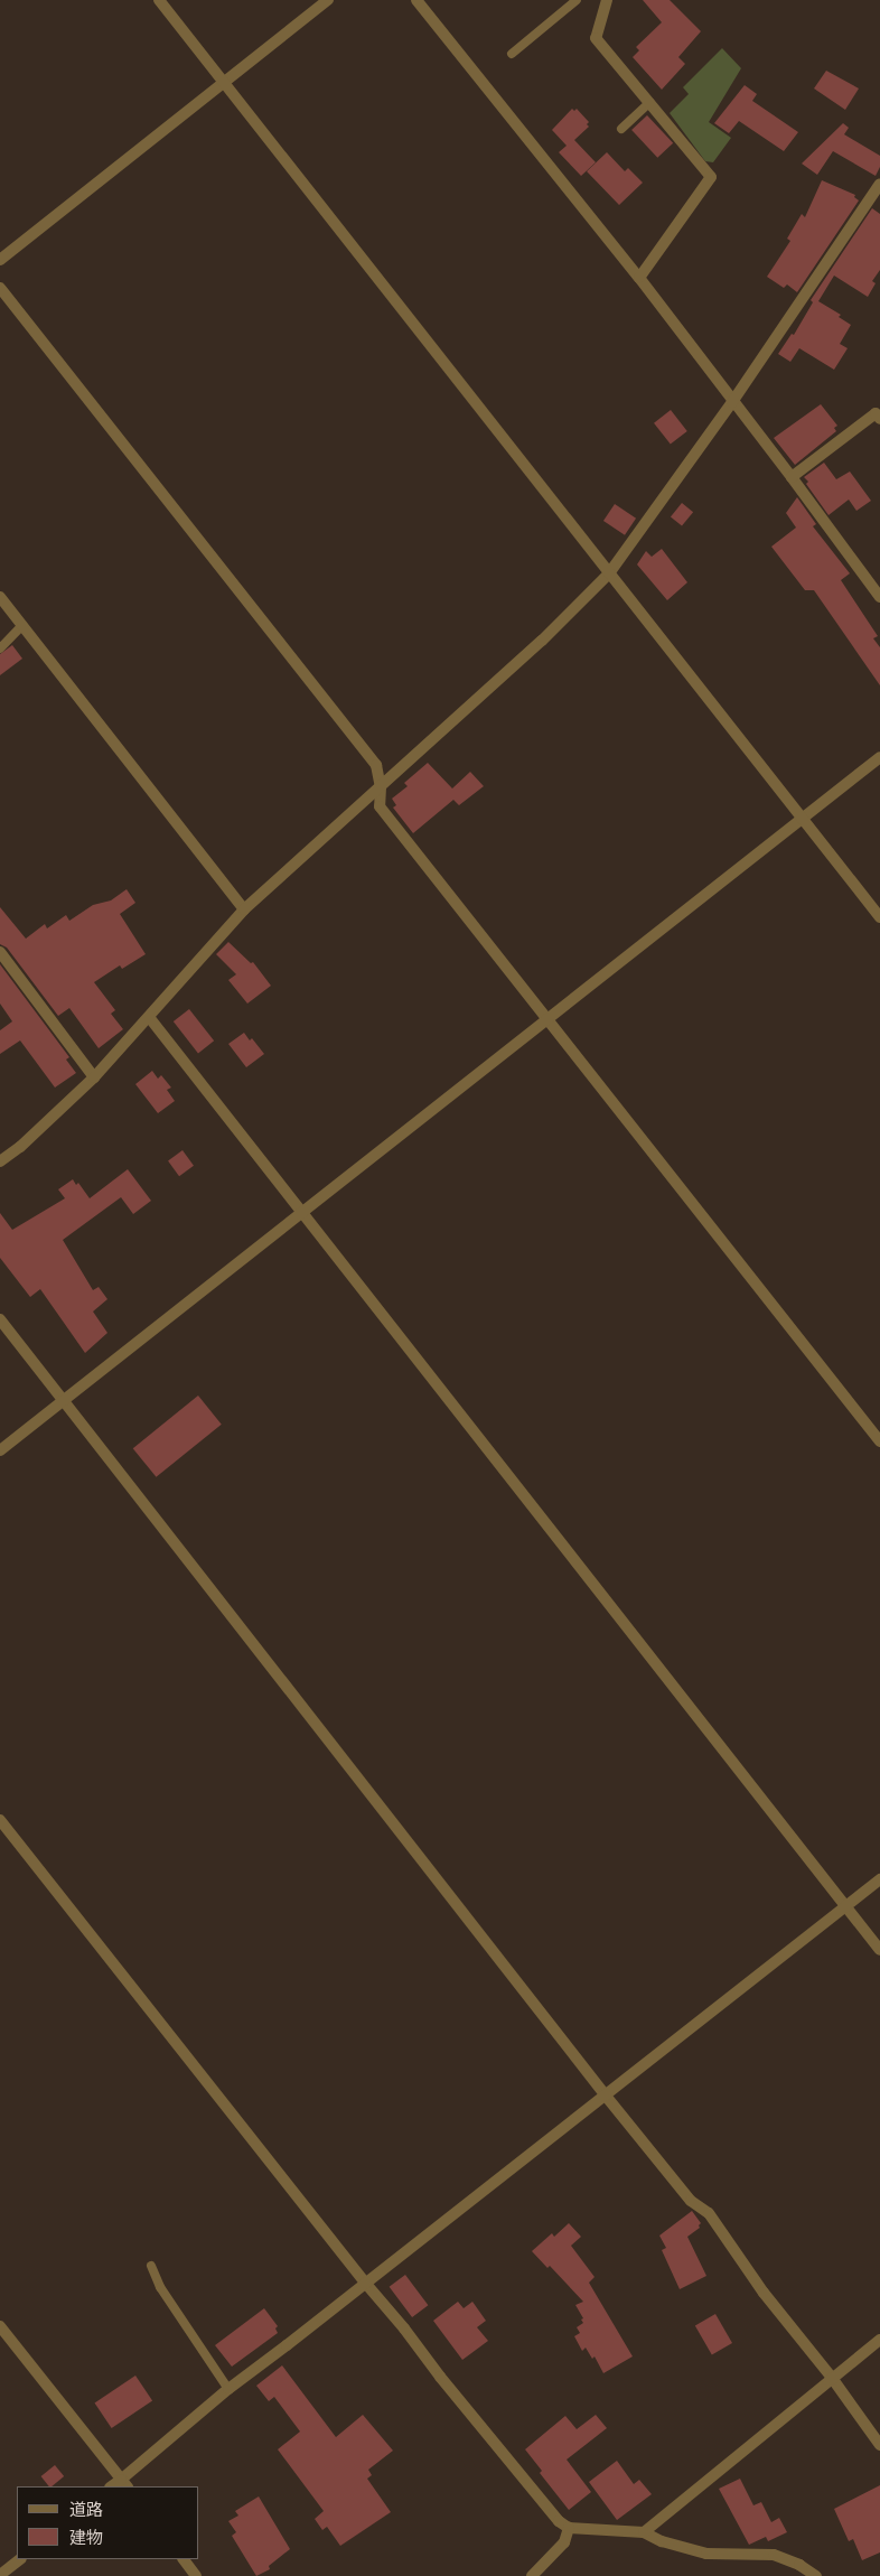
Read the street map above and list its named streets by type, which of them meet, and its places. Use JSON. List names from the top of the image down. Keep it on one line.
{"legend":["道路","建物"]}
